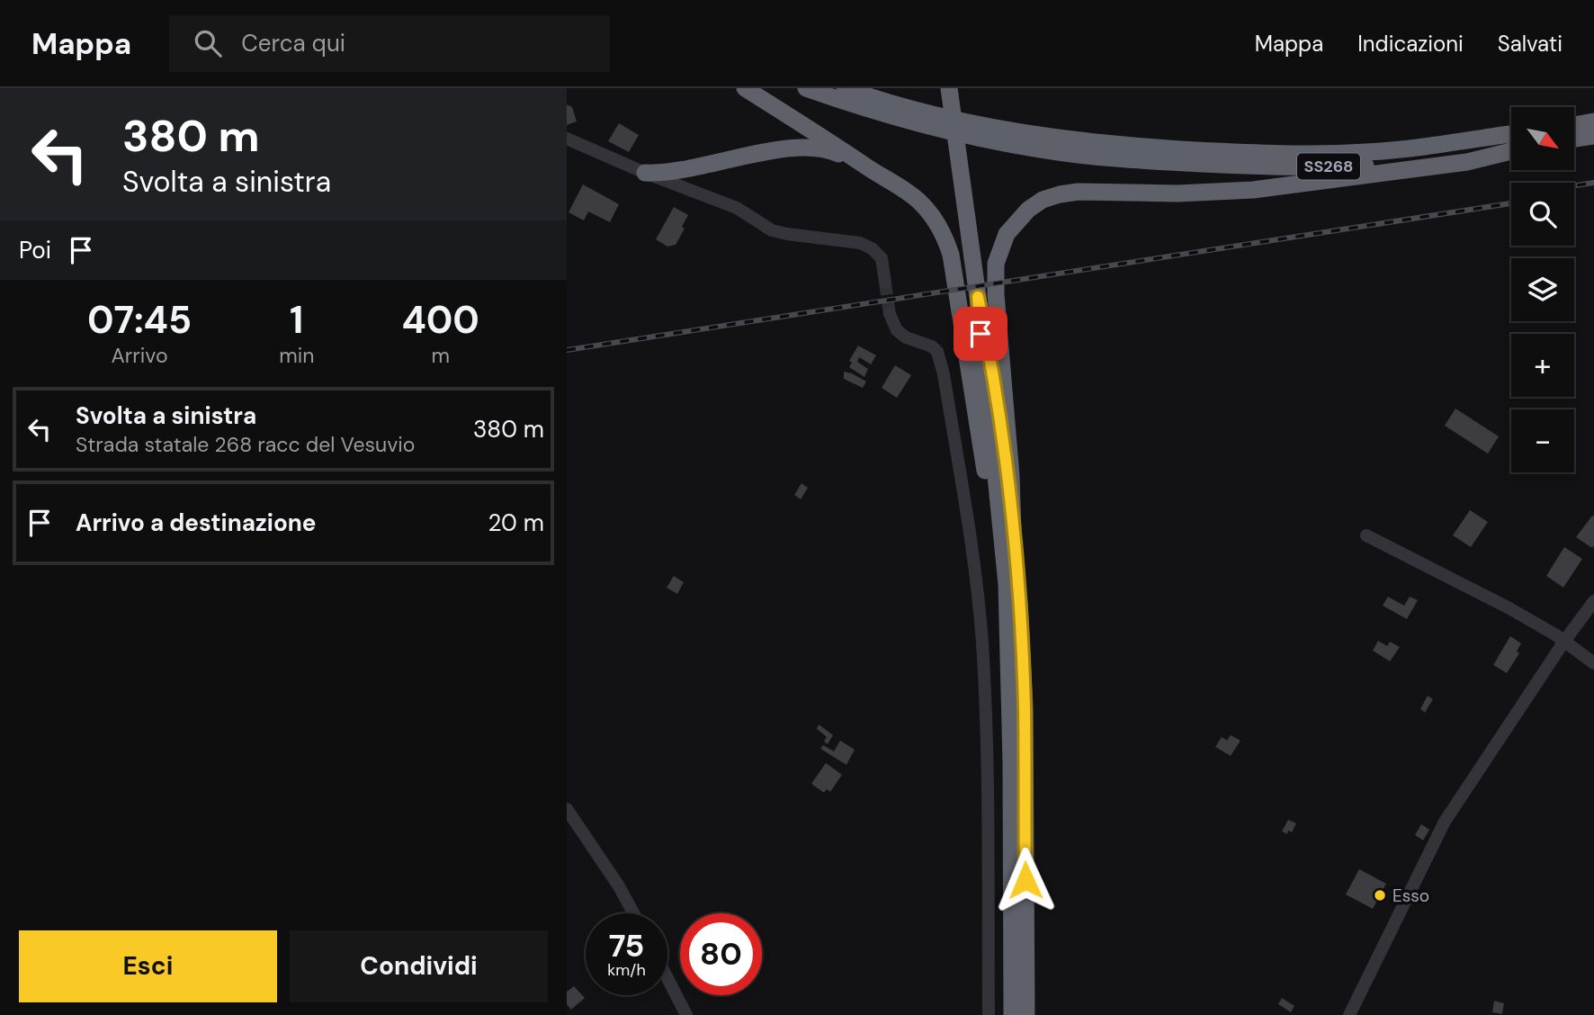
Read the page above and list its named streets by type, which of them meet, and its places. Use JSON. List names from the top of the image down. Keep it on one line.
{"streets":{"highway":["SS268"]},"places":["Esso"],"north":"bottom right","page":{"header":"Mappa","search":"Cerca qui","nav":["Mappa","Indicazioni","Salvati"],"turn":["380 m","Svolta a sinistra"],"map_buttons":["+","−"],"then":"Poi","eta":["07:45","Arrivo","1","min","400","m"],"list":[{"name":"Svolta a sinistra","note":"Strada statale 268 racc del Vesuvio","value":"380 m"},{"name":"Arrivo a destinazione","value":"20 m"}],"speed":"75 km/h","limit":"80","buttons":["Esci","Condividi"]}}
